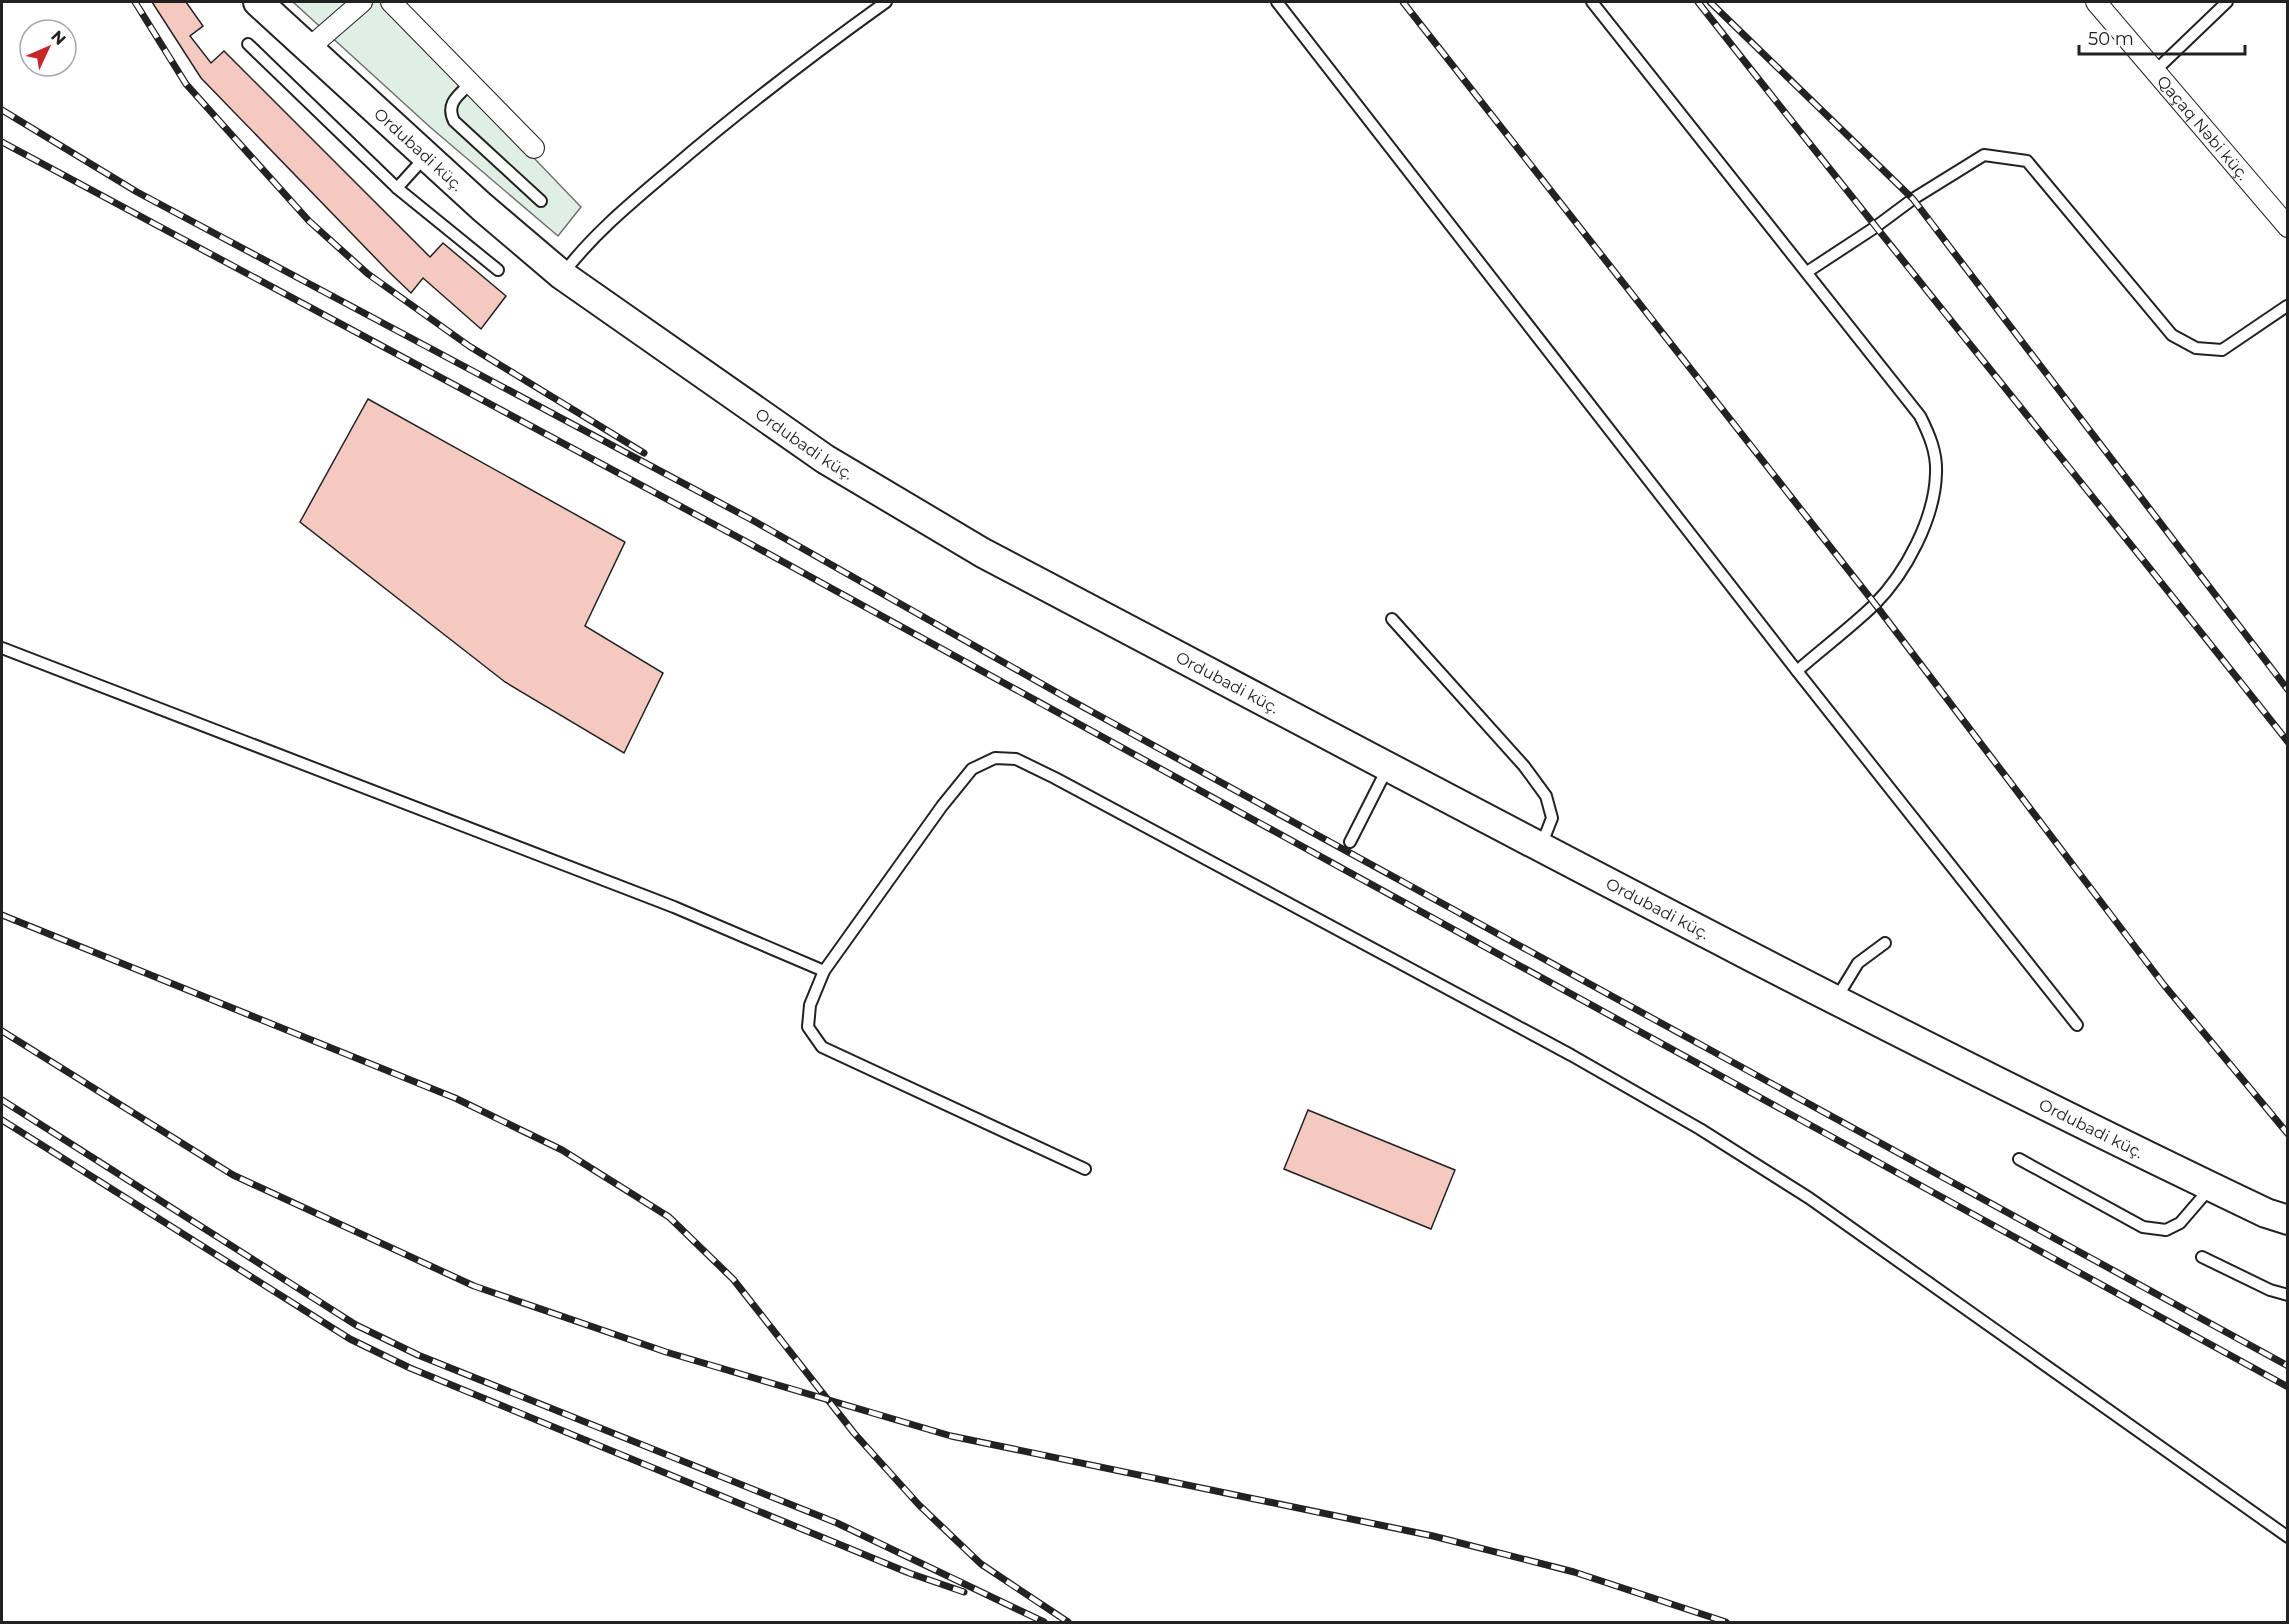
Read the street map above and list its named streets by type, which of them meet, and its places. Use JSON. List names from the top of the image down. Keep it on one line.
{"streets":{"main road":["Ordubadi küç."],"street":["Qaçaq Nəbi küç."]},"scale_bar":"50 m","north":"top right"}
